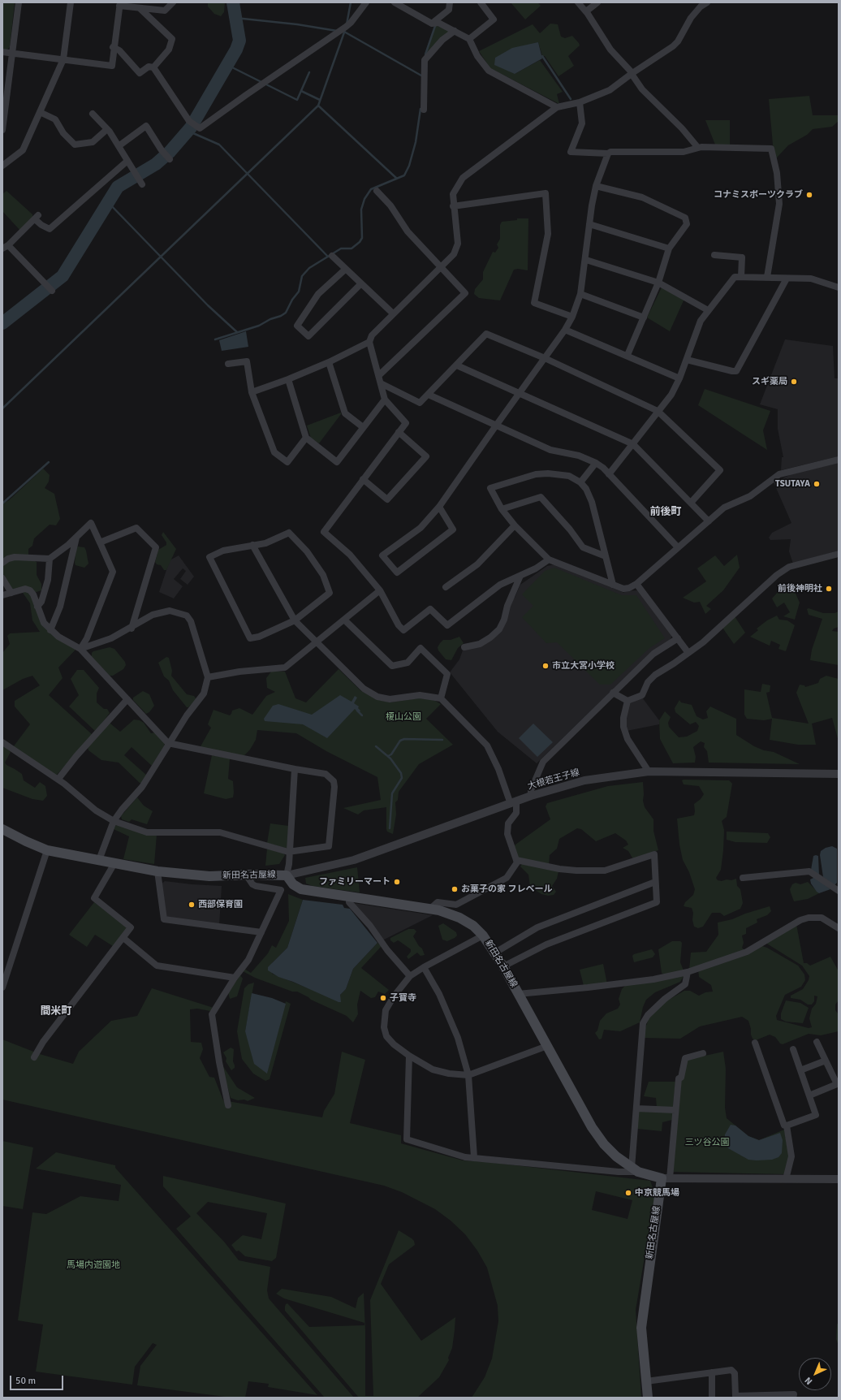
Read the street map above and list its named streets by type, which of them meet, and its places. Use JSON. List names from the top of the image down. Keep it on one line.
{"streets":{"main road":["新田名古屋線"],"street":["大根若王子線"]},"crossings":[["大根若王子線","新田名古屋線"]],"districts":["前後町","間米町"],"parks":["榎山公園","三ツ谷公園","馬場内遊園地"],"places":["コナミスポーツクラブ","スギ薬局","TSUTAYA","前後神明社","市立大宮小学校","ファミリーマート","お菓子の家 フレベール","西部保育園","子寶寺","中京競馬場"],"scale_bar":"50 m","north":"bottom left"}
